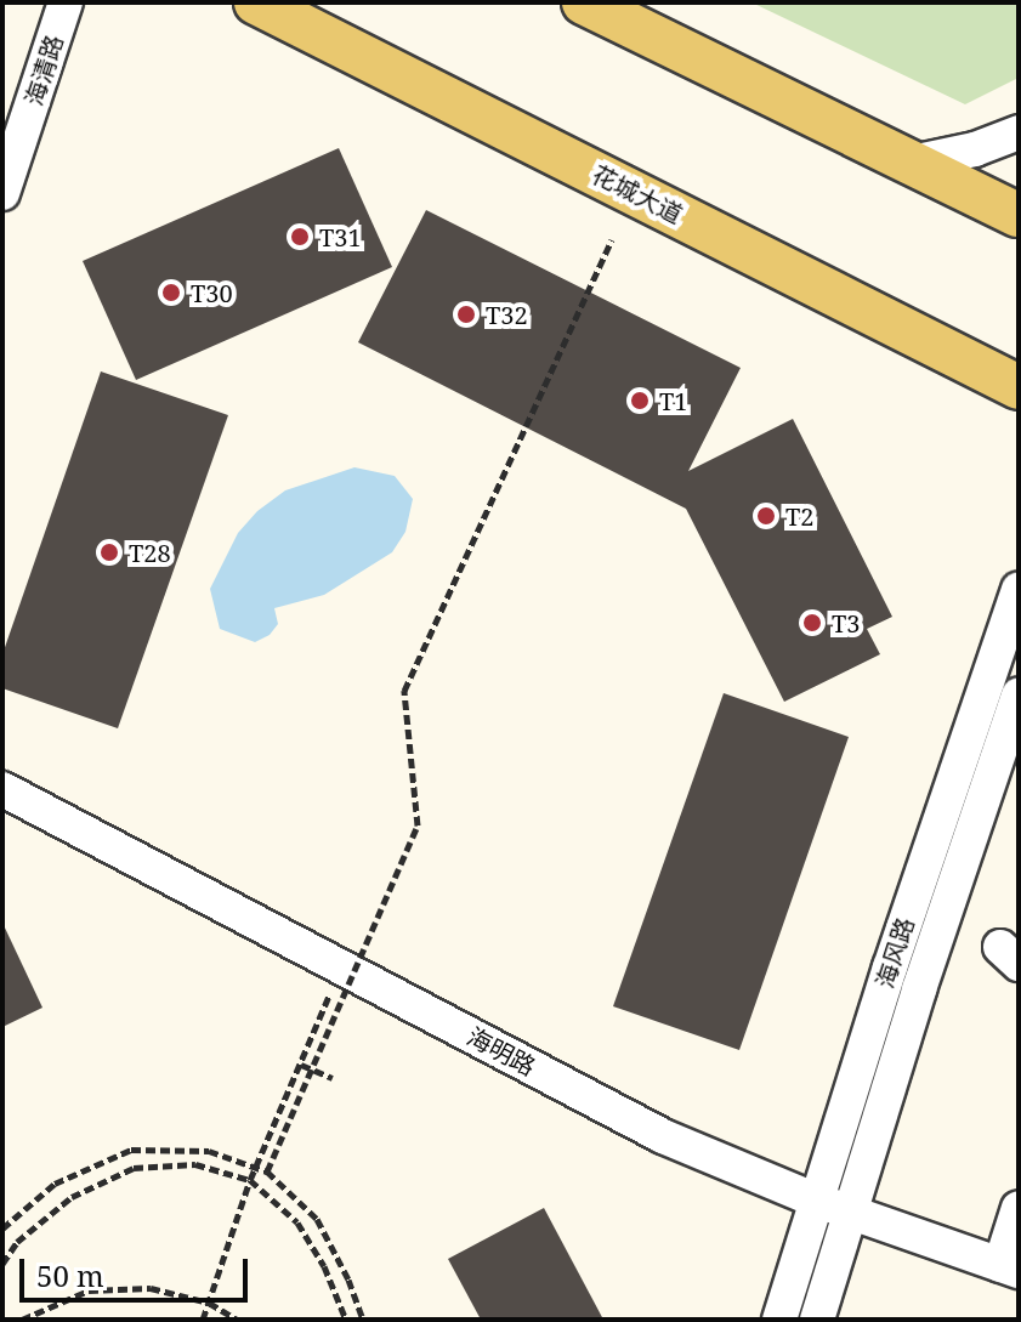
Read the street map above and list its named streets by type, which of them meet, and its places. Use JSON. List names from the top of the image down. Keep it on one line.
{"streets":{"main road":["花城大道"],"street":["海清路","海风路","海明路"]},"crossings":[["海风路","海明路"]],"places":["T31","T30","T32","T1","T2","T28","T3"],"scale_bar":"50 m"}
